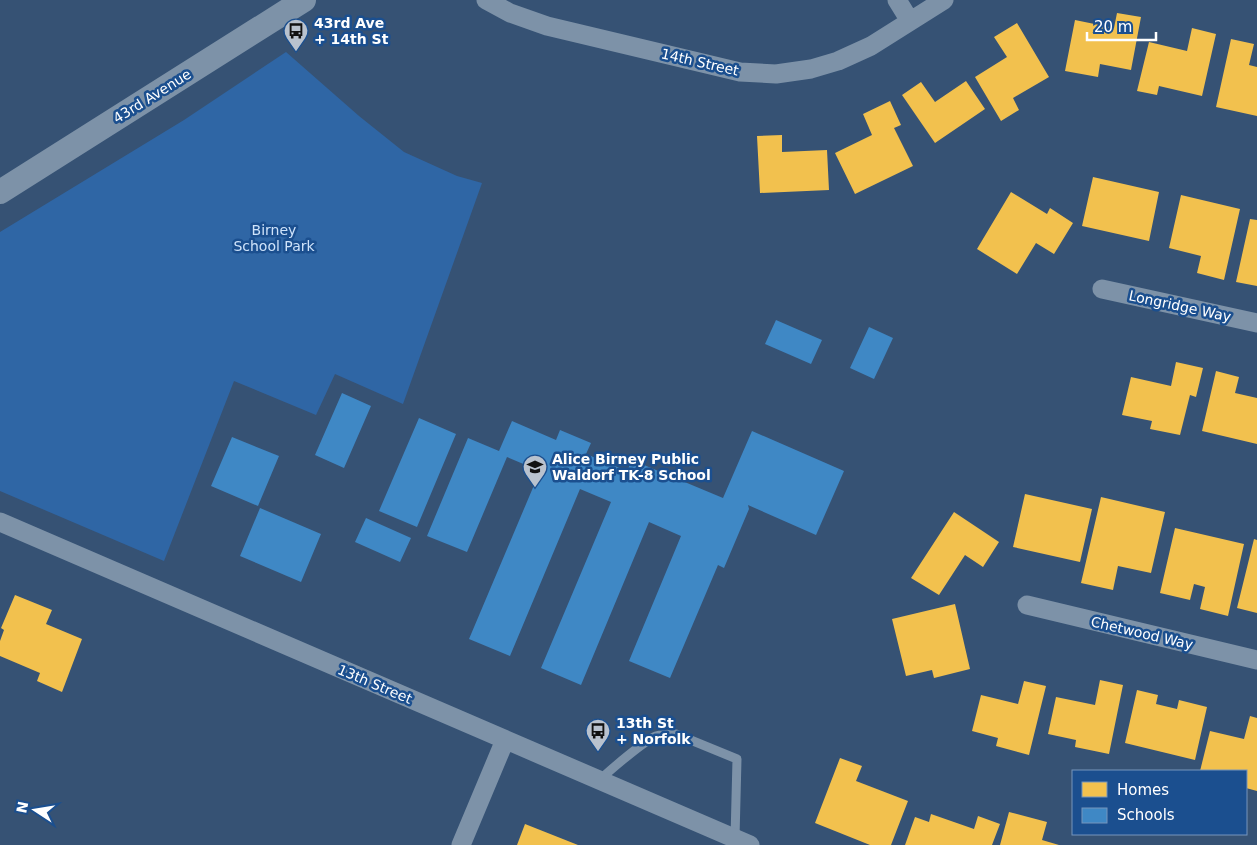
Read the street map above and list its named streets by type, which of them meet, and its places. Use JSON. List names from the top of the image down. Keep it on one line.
{"streets":{"street":["14th Street","43rd Avenue","Longridge Way","Chetwood Way","13th Street"]},"parks":["Birney School Park"],"places":{"bus stop":["43rd Ave + 14th St","13th St + Norfolk"],"school or university":["Alice Birney Public Waldorf TK-8 School"]},"legend":["Homes","Schools"],"scale_bar":"20 m","north":"left"}
